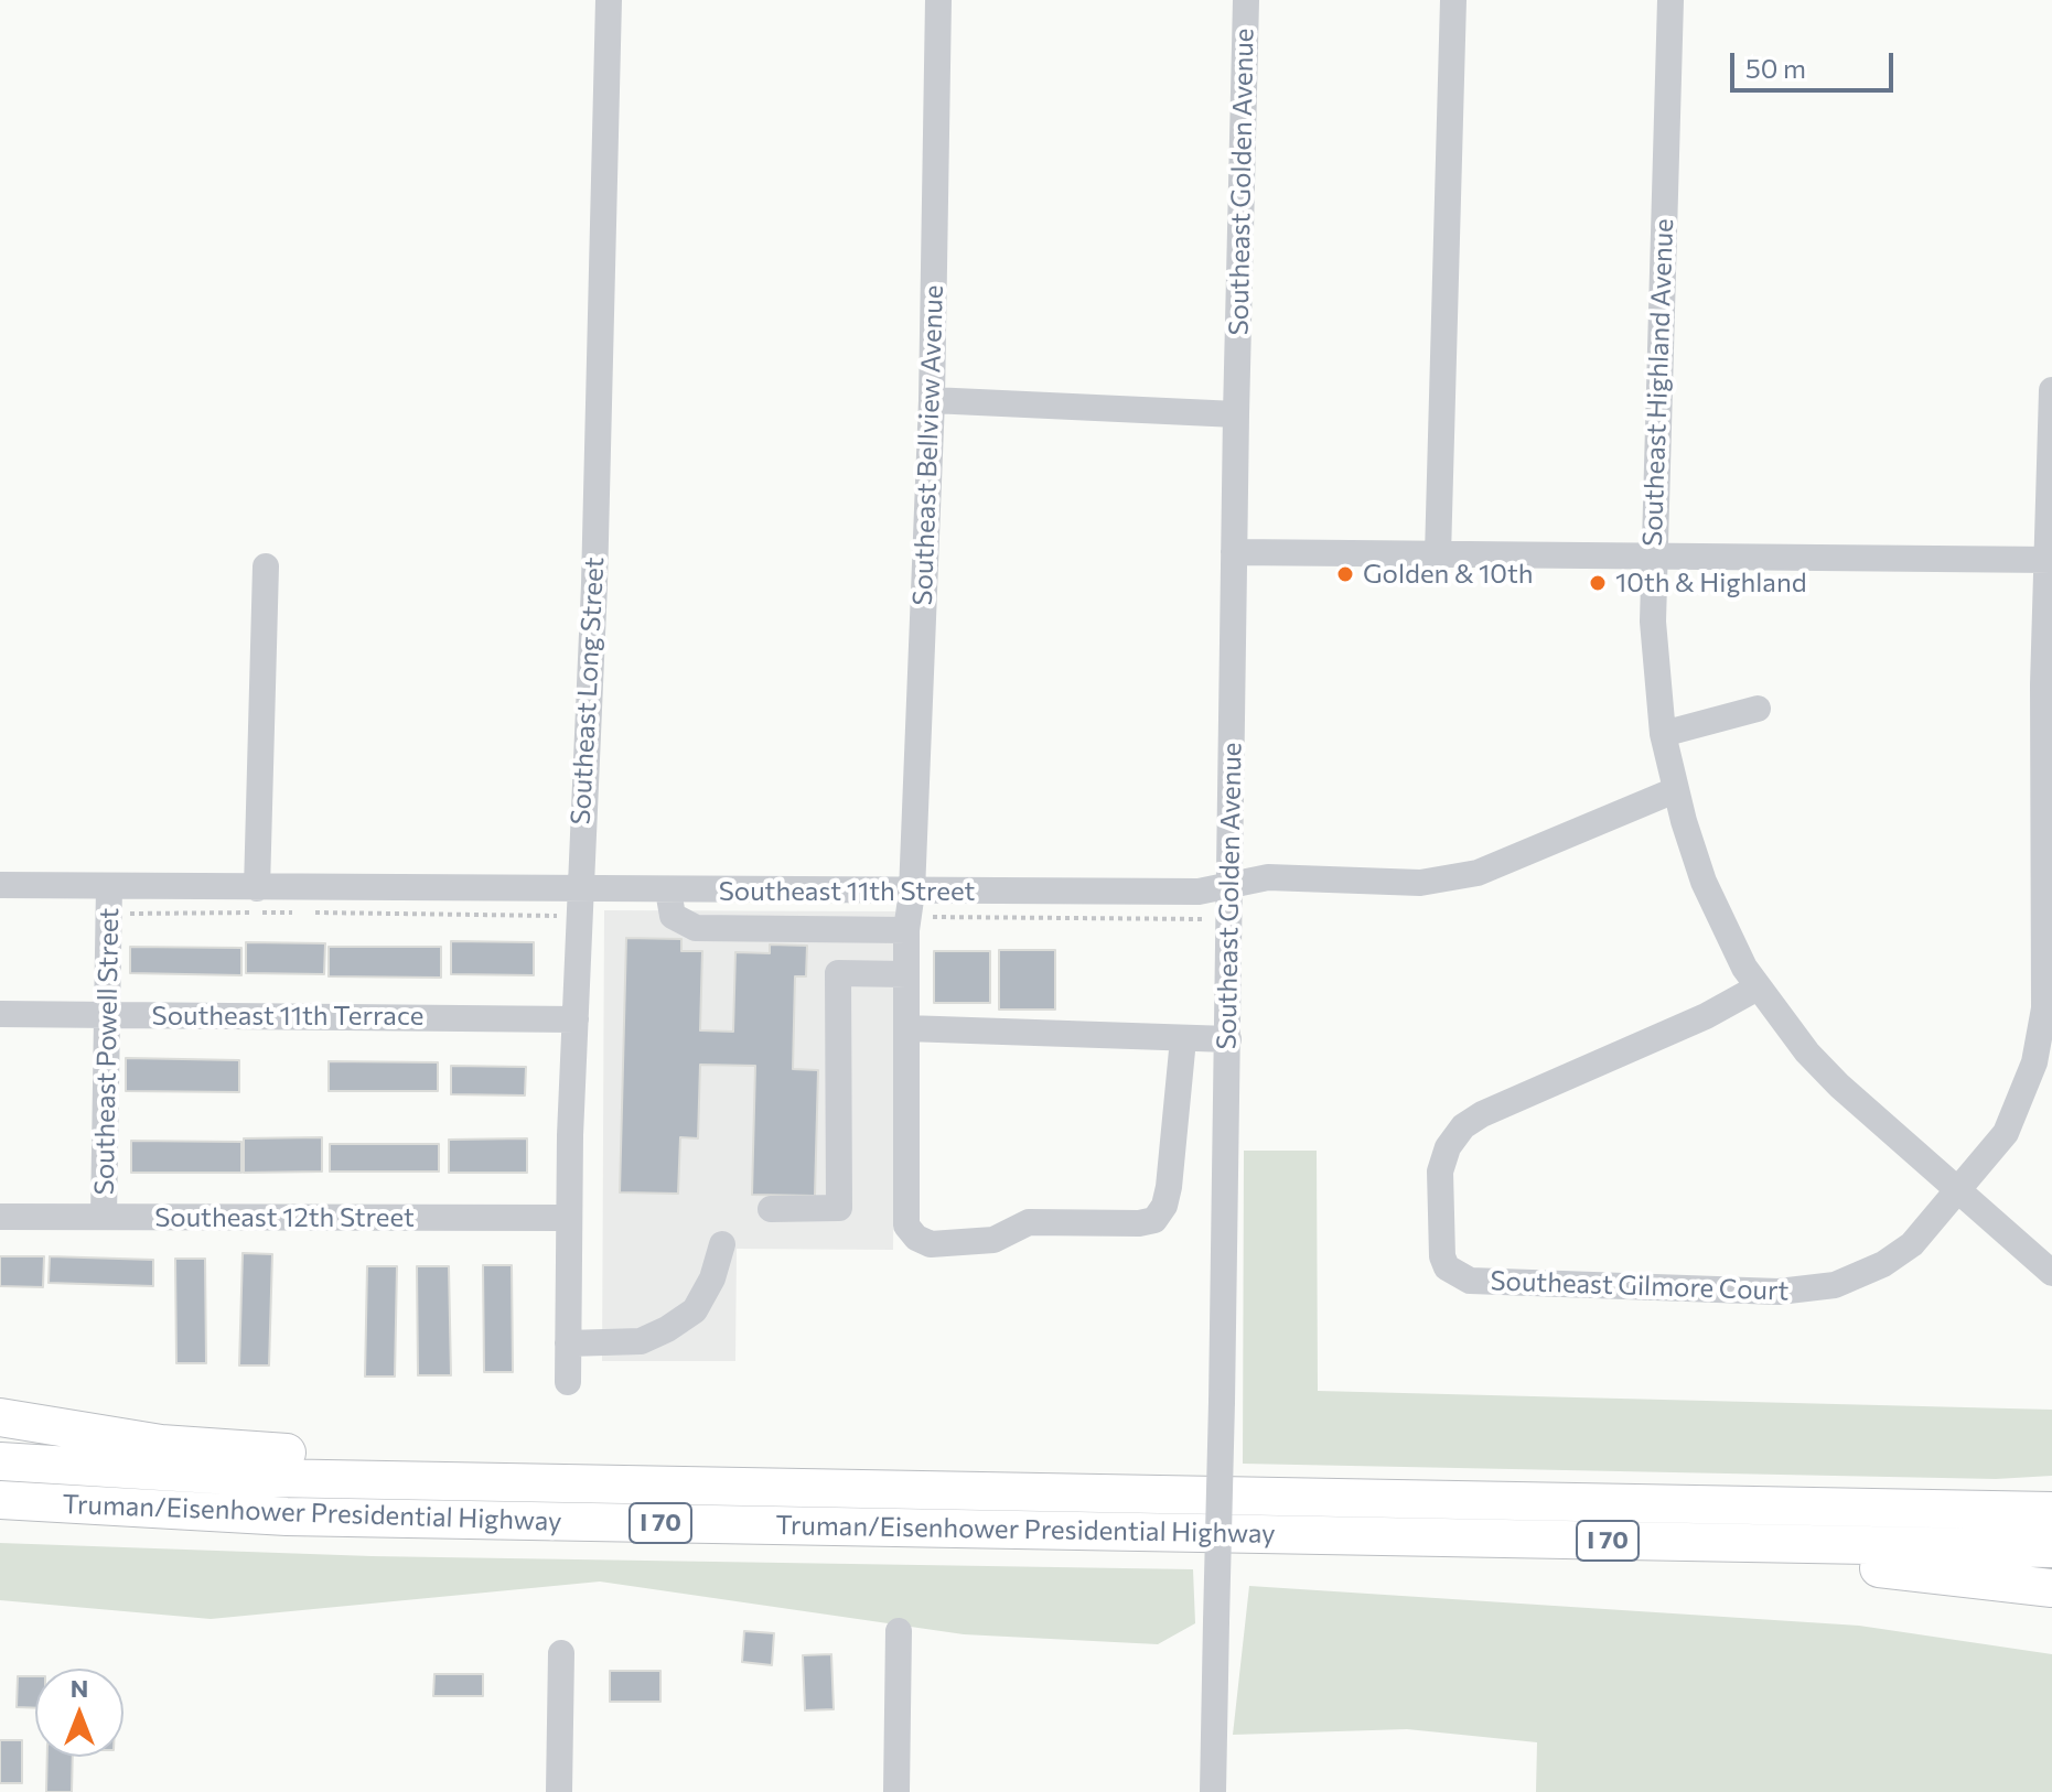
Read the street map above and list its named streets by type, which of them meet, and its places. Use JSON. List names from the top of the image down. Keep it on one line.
{"streets":{"highway":["Truman/Eisenhower Presidential Highway","I 70"],"street":["Southeast Golden Avenue","Southeast Highland Avenue","Southeast Bellview Avenue","Southeast Long Street","Southeast 11th Street","Southeast 11th Terrace","Southeast Powell Street","Southeast 12th Street","Southeast Gilmore Court"]},"crossings":[["Southeast Golden Avenue","Southeast 11th Street"],["Southeast Highland Avenue","Southeast 11th Street"],["Southeast Highland Avenue","Southeast Gilmore Court"],["Southeast Bellview Avenue","Southeast 11th Street"],["Southeast Long Street","Southeast 11th Street"],["Southeast Long Street","Southeast 11th Terrace"],["Southeast Long Street","Southeast 12th Street"],["Southeast 11th Street","Southeast Powell Street"],["Southeast 11th Terrace","Southeast Powell Street"],["Southeast Powell Street","Southeast 12th Street"]],"places":["Golden & 10th","10th & Highland"],"scale_bar":"50 m","north":"top"}
